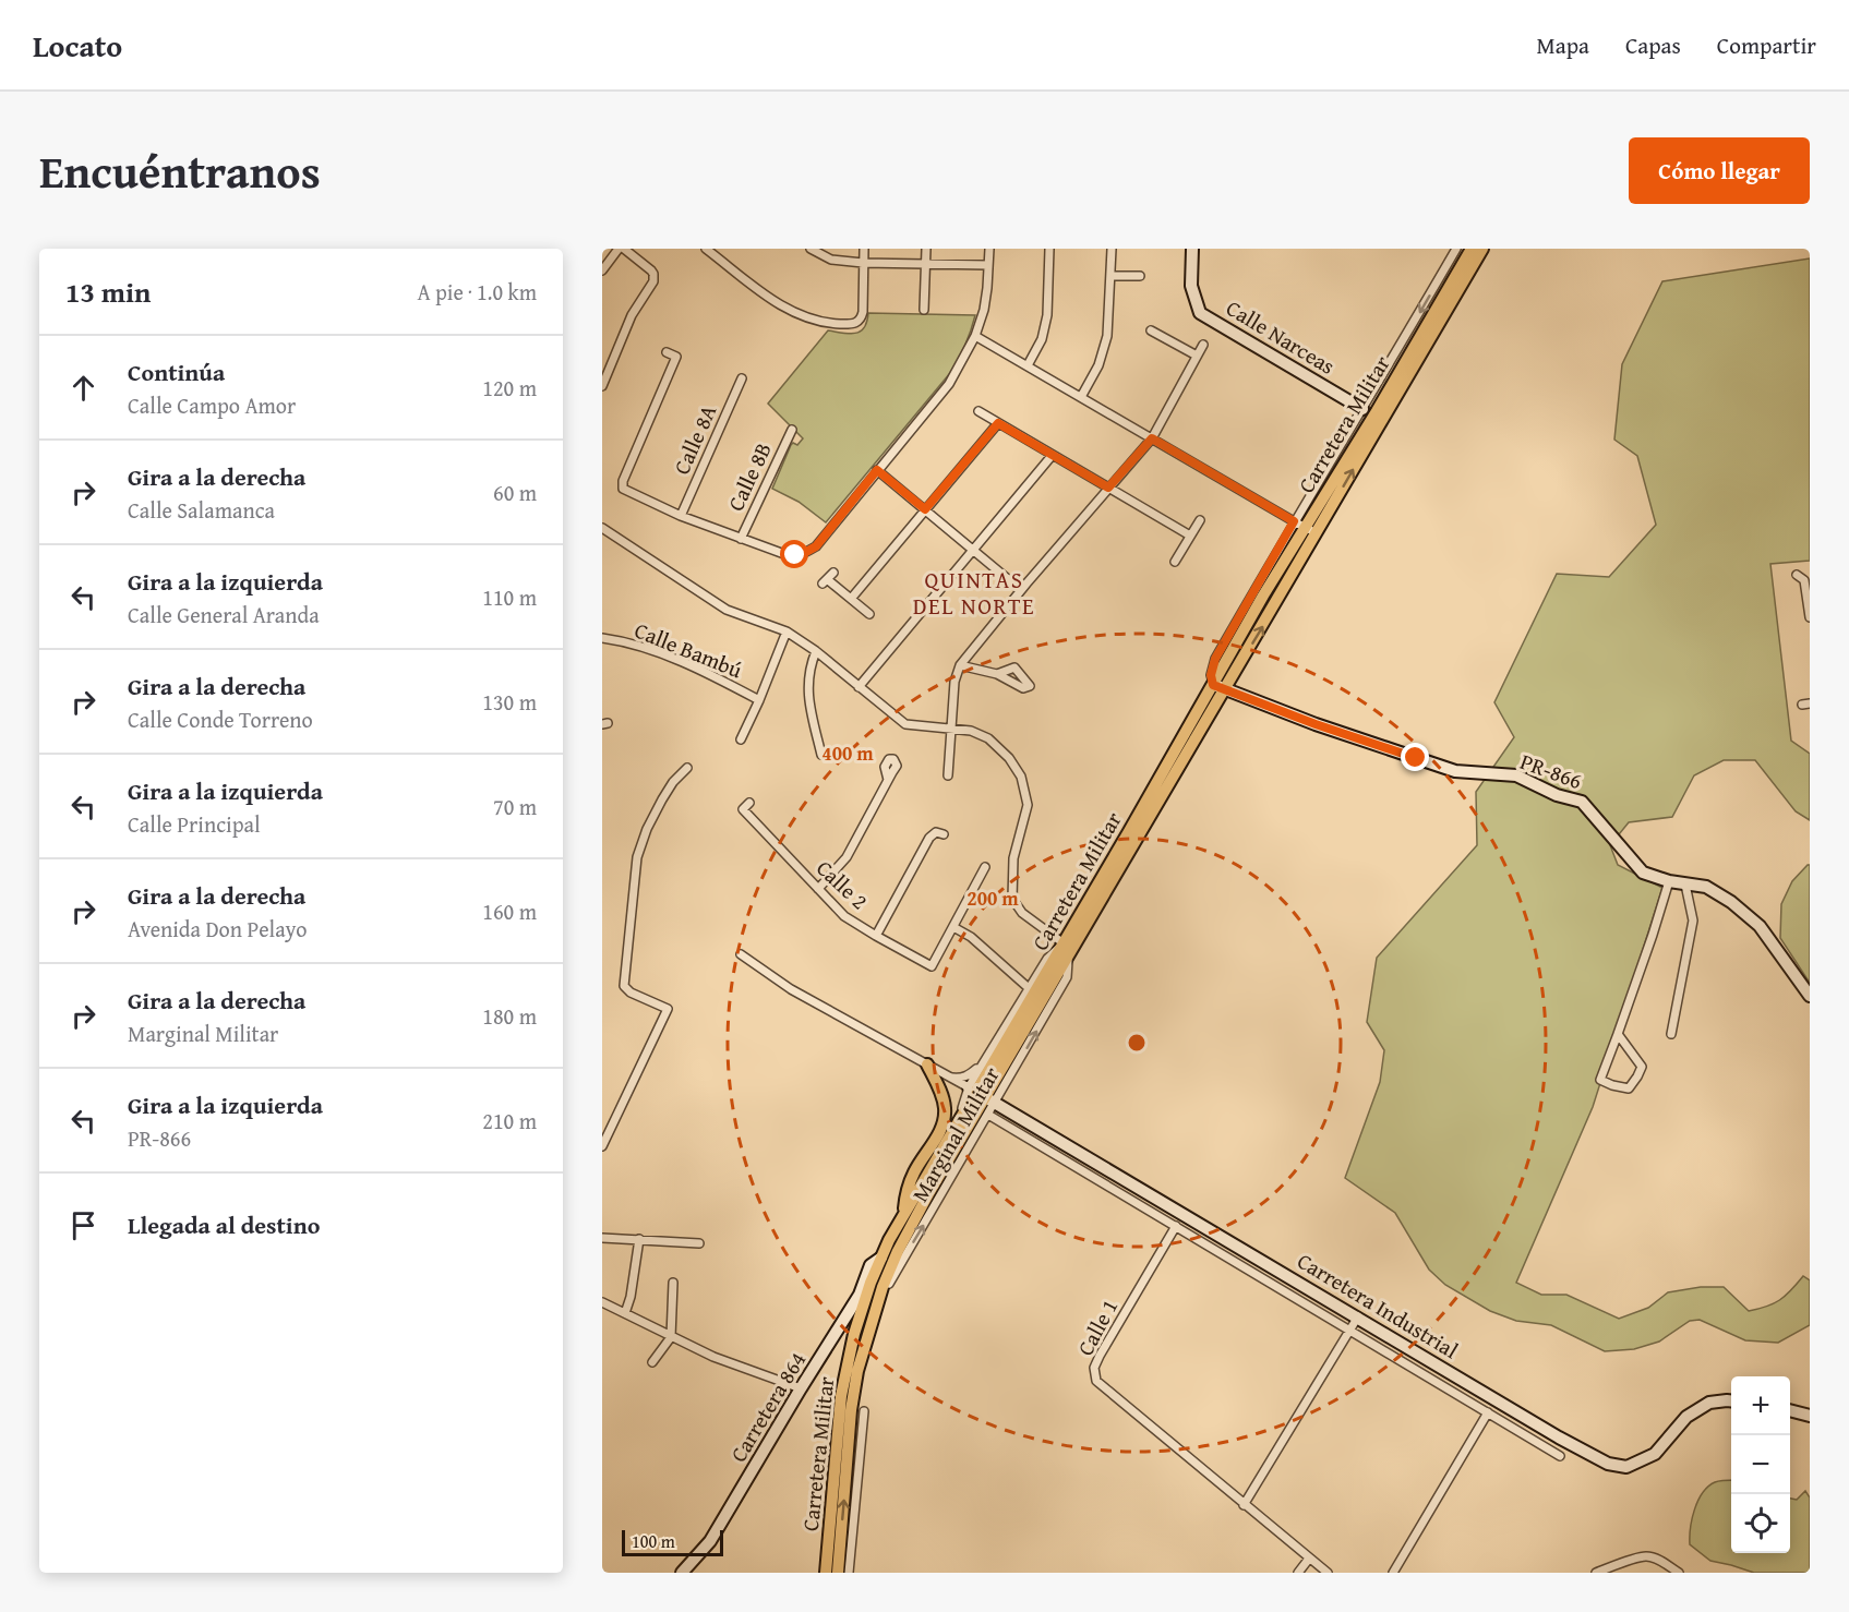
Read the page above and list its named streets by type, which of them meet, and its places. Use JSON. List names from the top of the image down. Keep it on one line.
{"streets":{"main road":["Carretera Militar"],"street":["Calle Narceas","Calle 8A","Calle 8B","Calle Bambú","PR-866","Calle 2","Marginal Militar","Carretera Industrial","Calle 1","Carretera 864"]},"crossings":[["Carretera Militar","PR-866"],["Carretera Militar","Marginal Militar"],["Carretera Militar","Carretera Industrial"],["Carretera Militar","Carretera 864"],["Marginal Militar","Carretera Industrial"]],"districts":["QUINTAS DEL NORTE"],"scale_bar":"100 m","page":{"header":"Locato","nav":["Mapa","Capas","Compartir"],"title":"Encuéntranos","buttons":"Cómo llegar","heading":["13 min","A pie · 1.0 km"],"list":[["Continúa","Calle Campo Amor","120 m"],["Gira a la derecha","Calle Salamanca","60 m"],["Gira a la izquierda","Calle General Aranda","110 m"],["Gira a la derecha","Calle Conde Torreno","130 m"],["Gira a la izquierda","Calle Principal","70 m"],["Gira a la derecha","Avenida Don Pelayo","160 m"],["Gira a la derecha","Marginal Militar","180 m"],["Gira a la izquierda","PR-866","210 m"],"Llegada al destino"],"map_buttons":["+","−"],"scale":"100 m"},"rings":["400 m","200 m"]}
